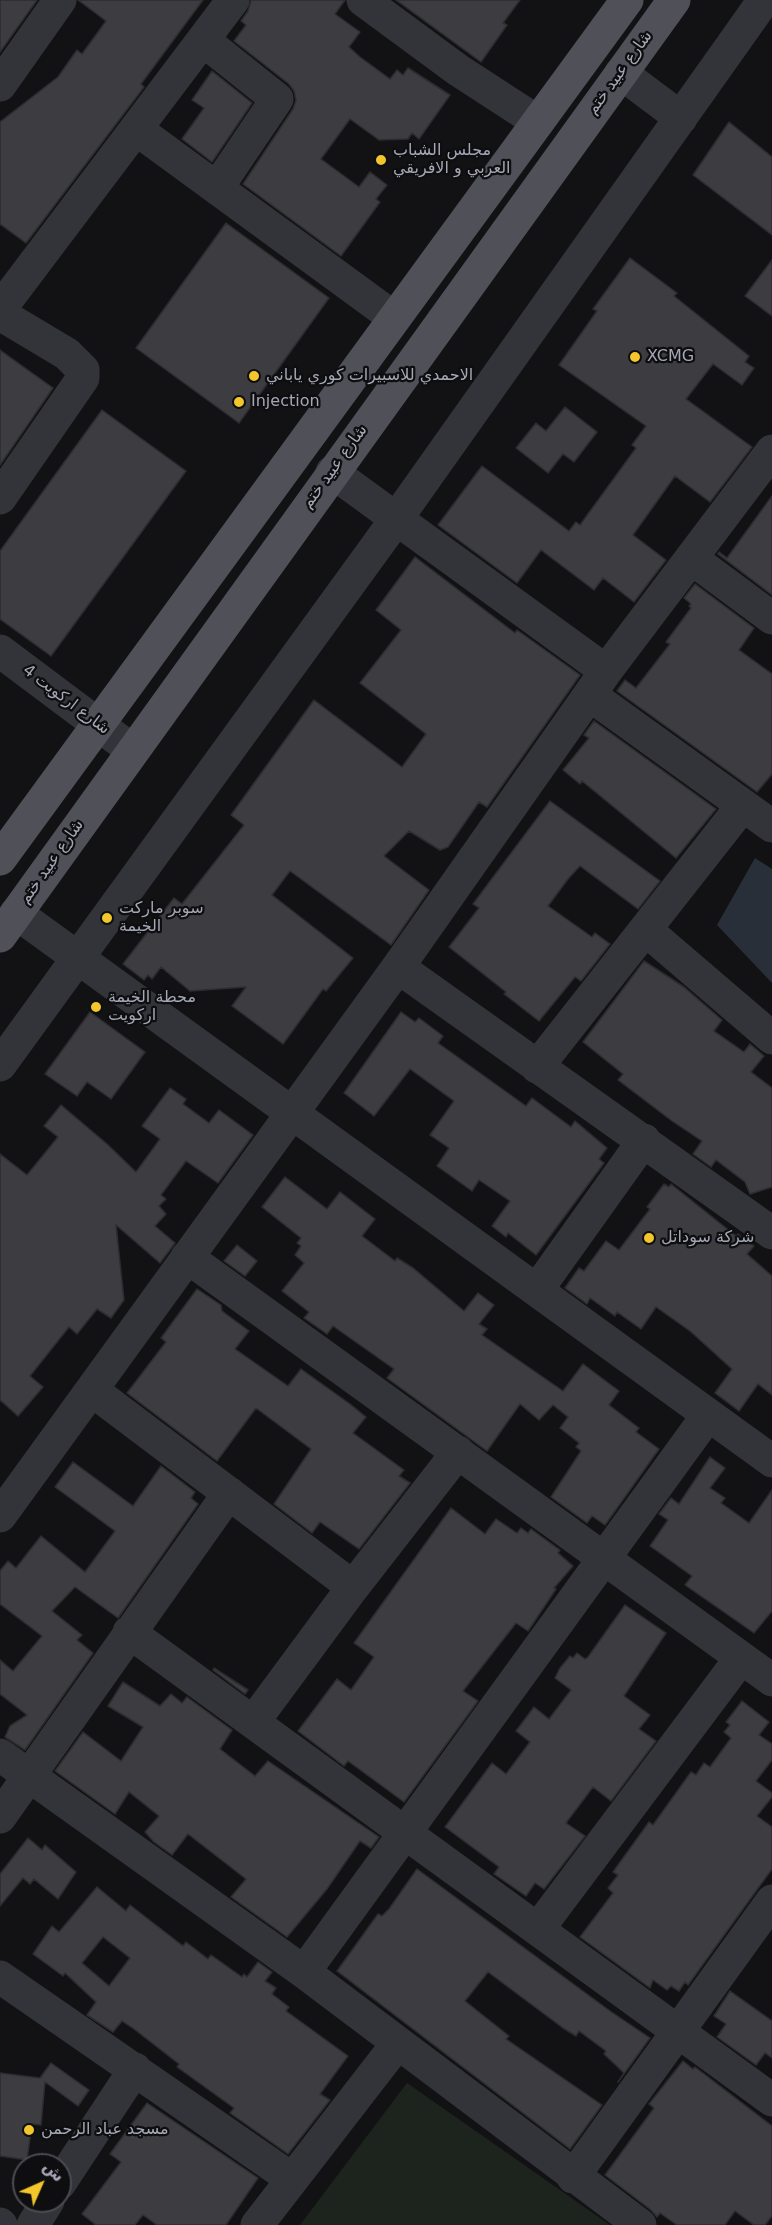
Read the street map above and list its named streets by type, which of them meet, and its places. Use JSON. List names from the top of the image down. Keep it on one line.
{"streets":{"main road":["شارع عبيد ختم"],"street":["شارع اركويت 4"]},"crossings":[["شارع عبيد ختم","شارع اركويت 4"]],"places":["مجلس الشباب العربي و الافريقي","XCMG","الاحمدي للاسبيرات كوري ياباني","Injection","سوبر ماركت الخيمة","محطة الخيمة اركويت","شركة سوداتل","مسجد عباد الرحمن"],"north":"top right"}
